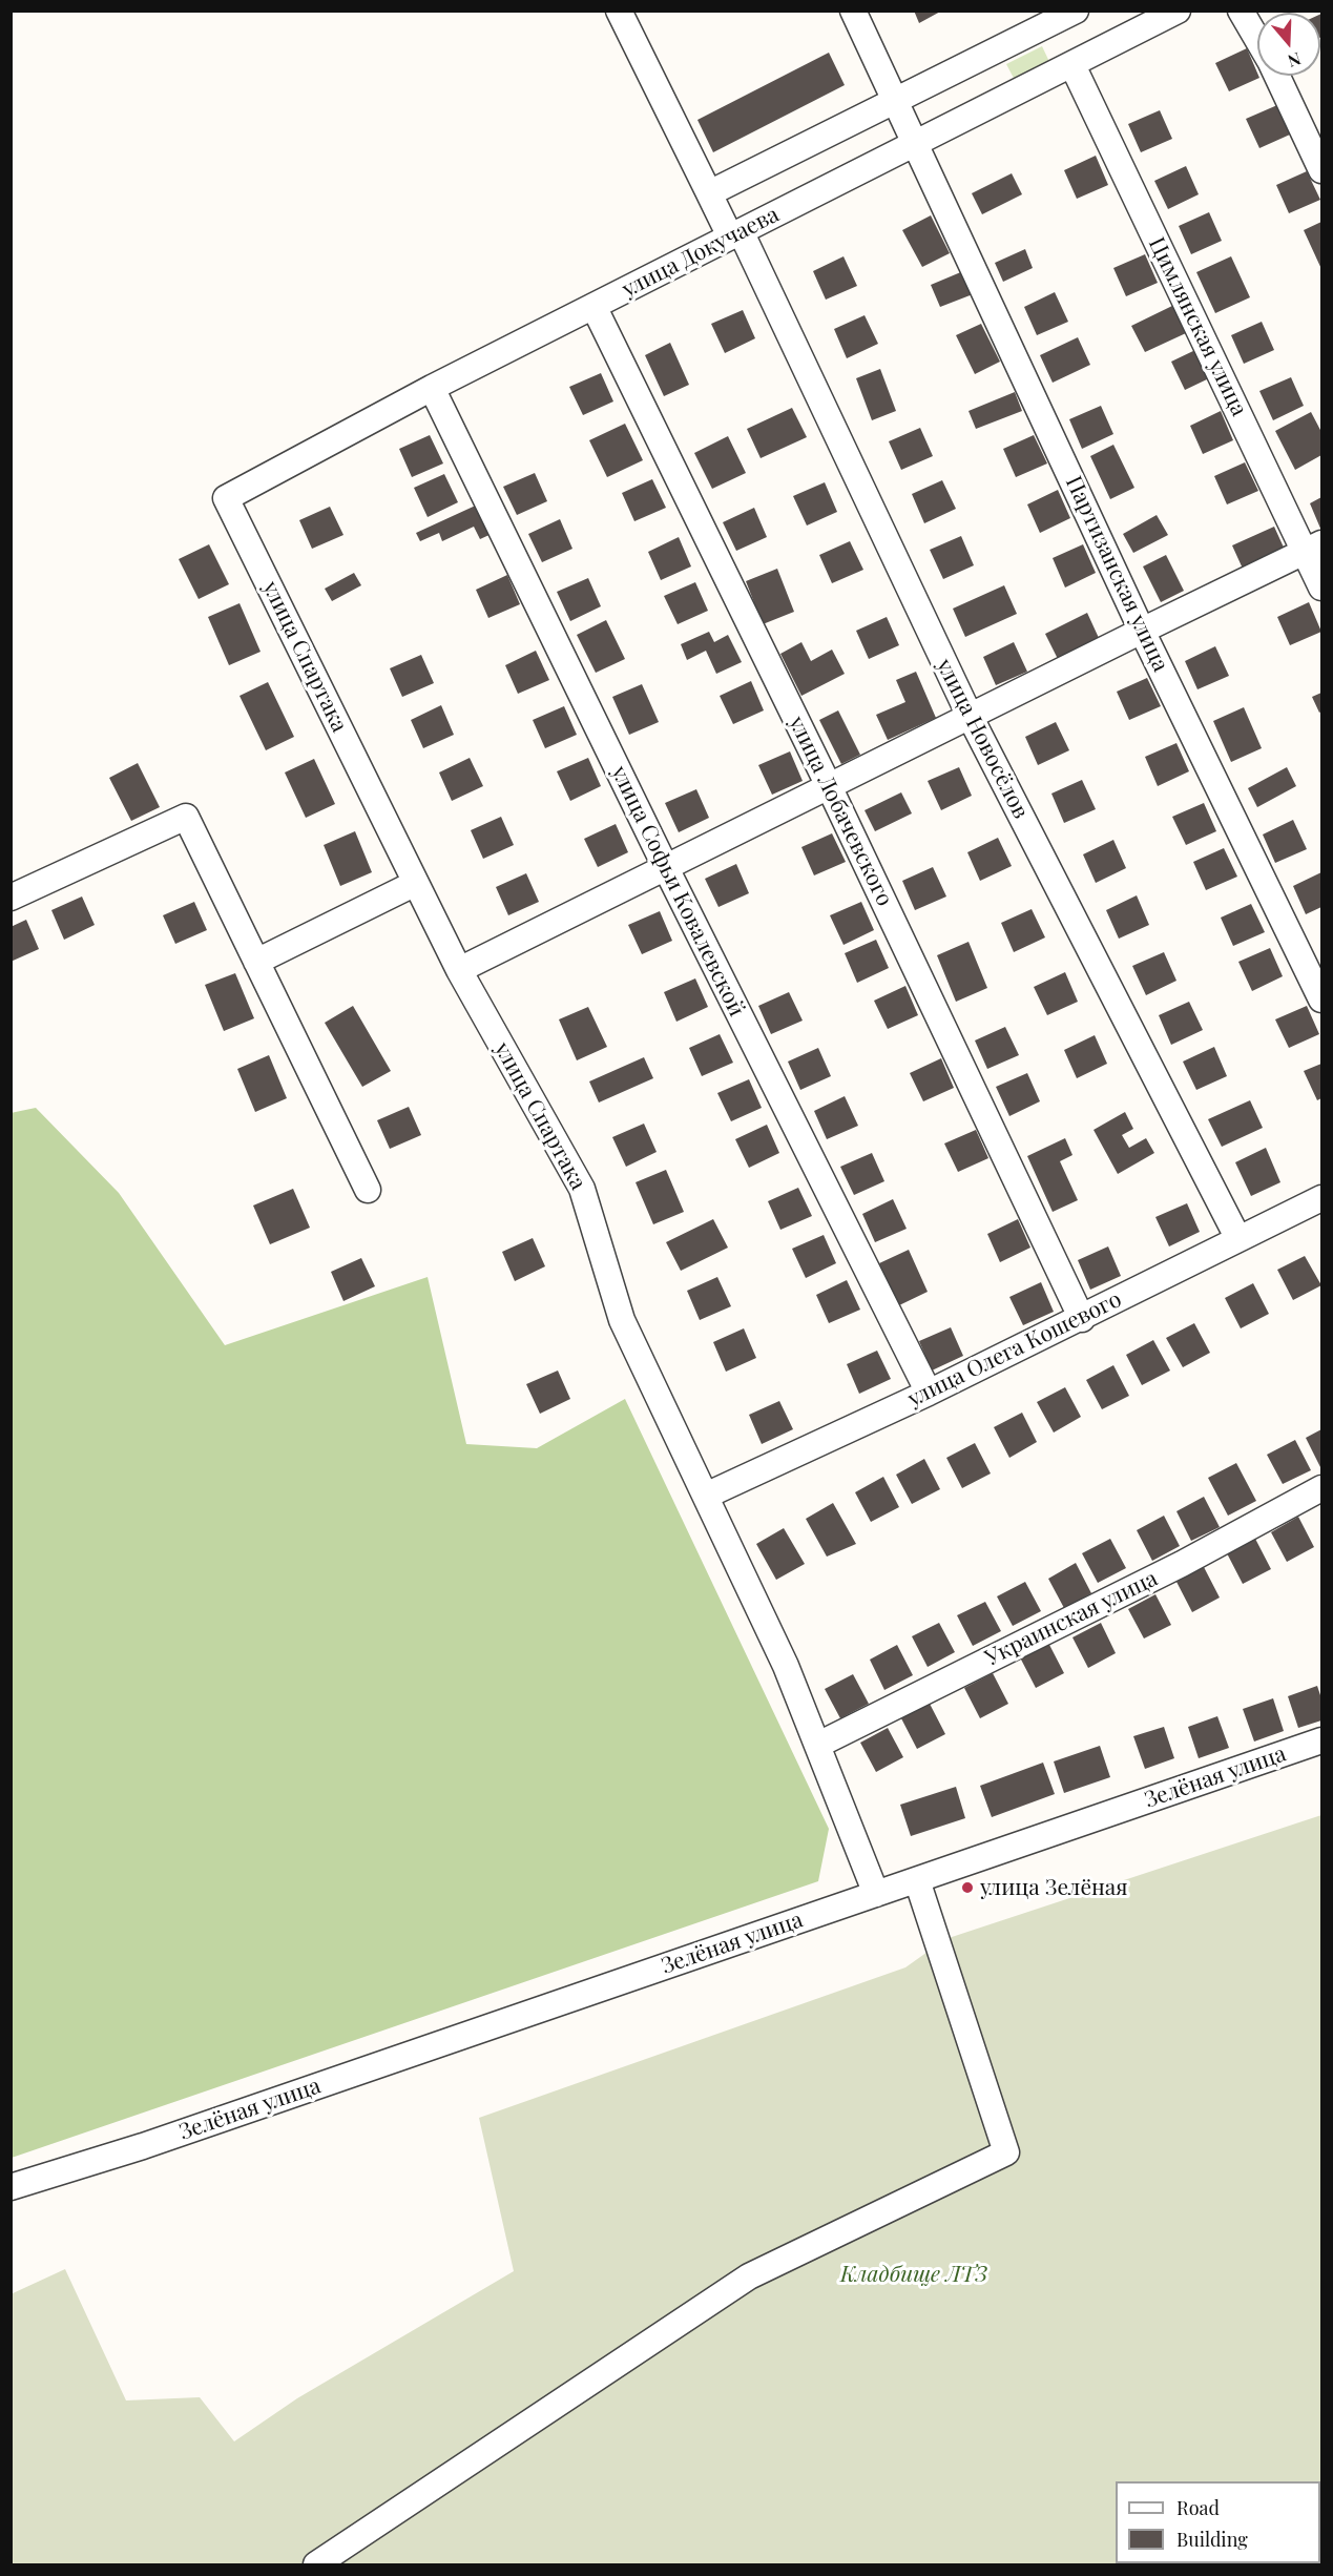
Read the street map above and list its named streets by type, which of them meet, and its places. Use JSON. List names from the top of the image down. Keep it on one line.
{"streets":{"street":["улица Докучаева","Цимлянская улица","Партизанская улица","улица Спартака","улица Новосёлов","улица Лобачевского","улица Софьи Ковалевской","улица Олега Кошевого","Украинская улица","Зелёная улица"]},"crossings":[["улица Докучаева","Цимлянская улица"],["улица Докучаева","Партизанская улица"],["улица Докучаева","улица Спартака"],["улица Докучаева","улица Новосёлов"],["улица Докучаева","улица Лобачевского"],["улица Докучаева","улица Софьи Ковалевской"],["улица Спартака","улица Олега Кошевого"],["улица Спартака","Украинская улица"],["улица Спартака","Зелёная улица"],["улица Новосёлов","улица Олега Кошевого"],["улица Лобачевского","улица Олега Кошевого"],["улица Софьи Ковалевской","улица Олега Кошевого"]],"parks":["Кладбище ЛТЗ"],"places":["улица Зелёная"],"legend":["Road","Building"],"north":"bottom"}
